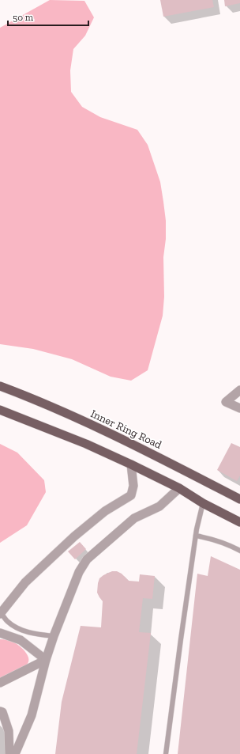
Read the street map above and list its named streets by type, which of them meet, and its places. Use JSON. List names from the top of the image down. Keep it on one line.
{"streets":{"main road":["Inner Ring Road"]},"scale_bar":"50 m"}
